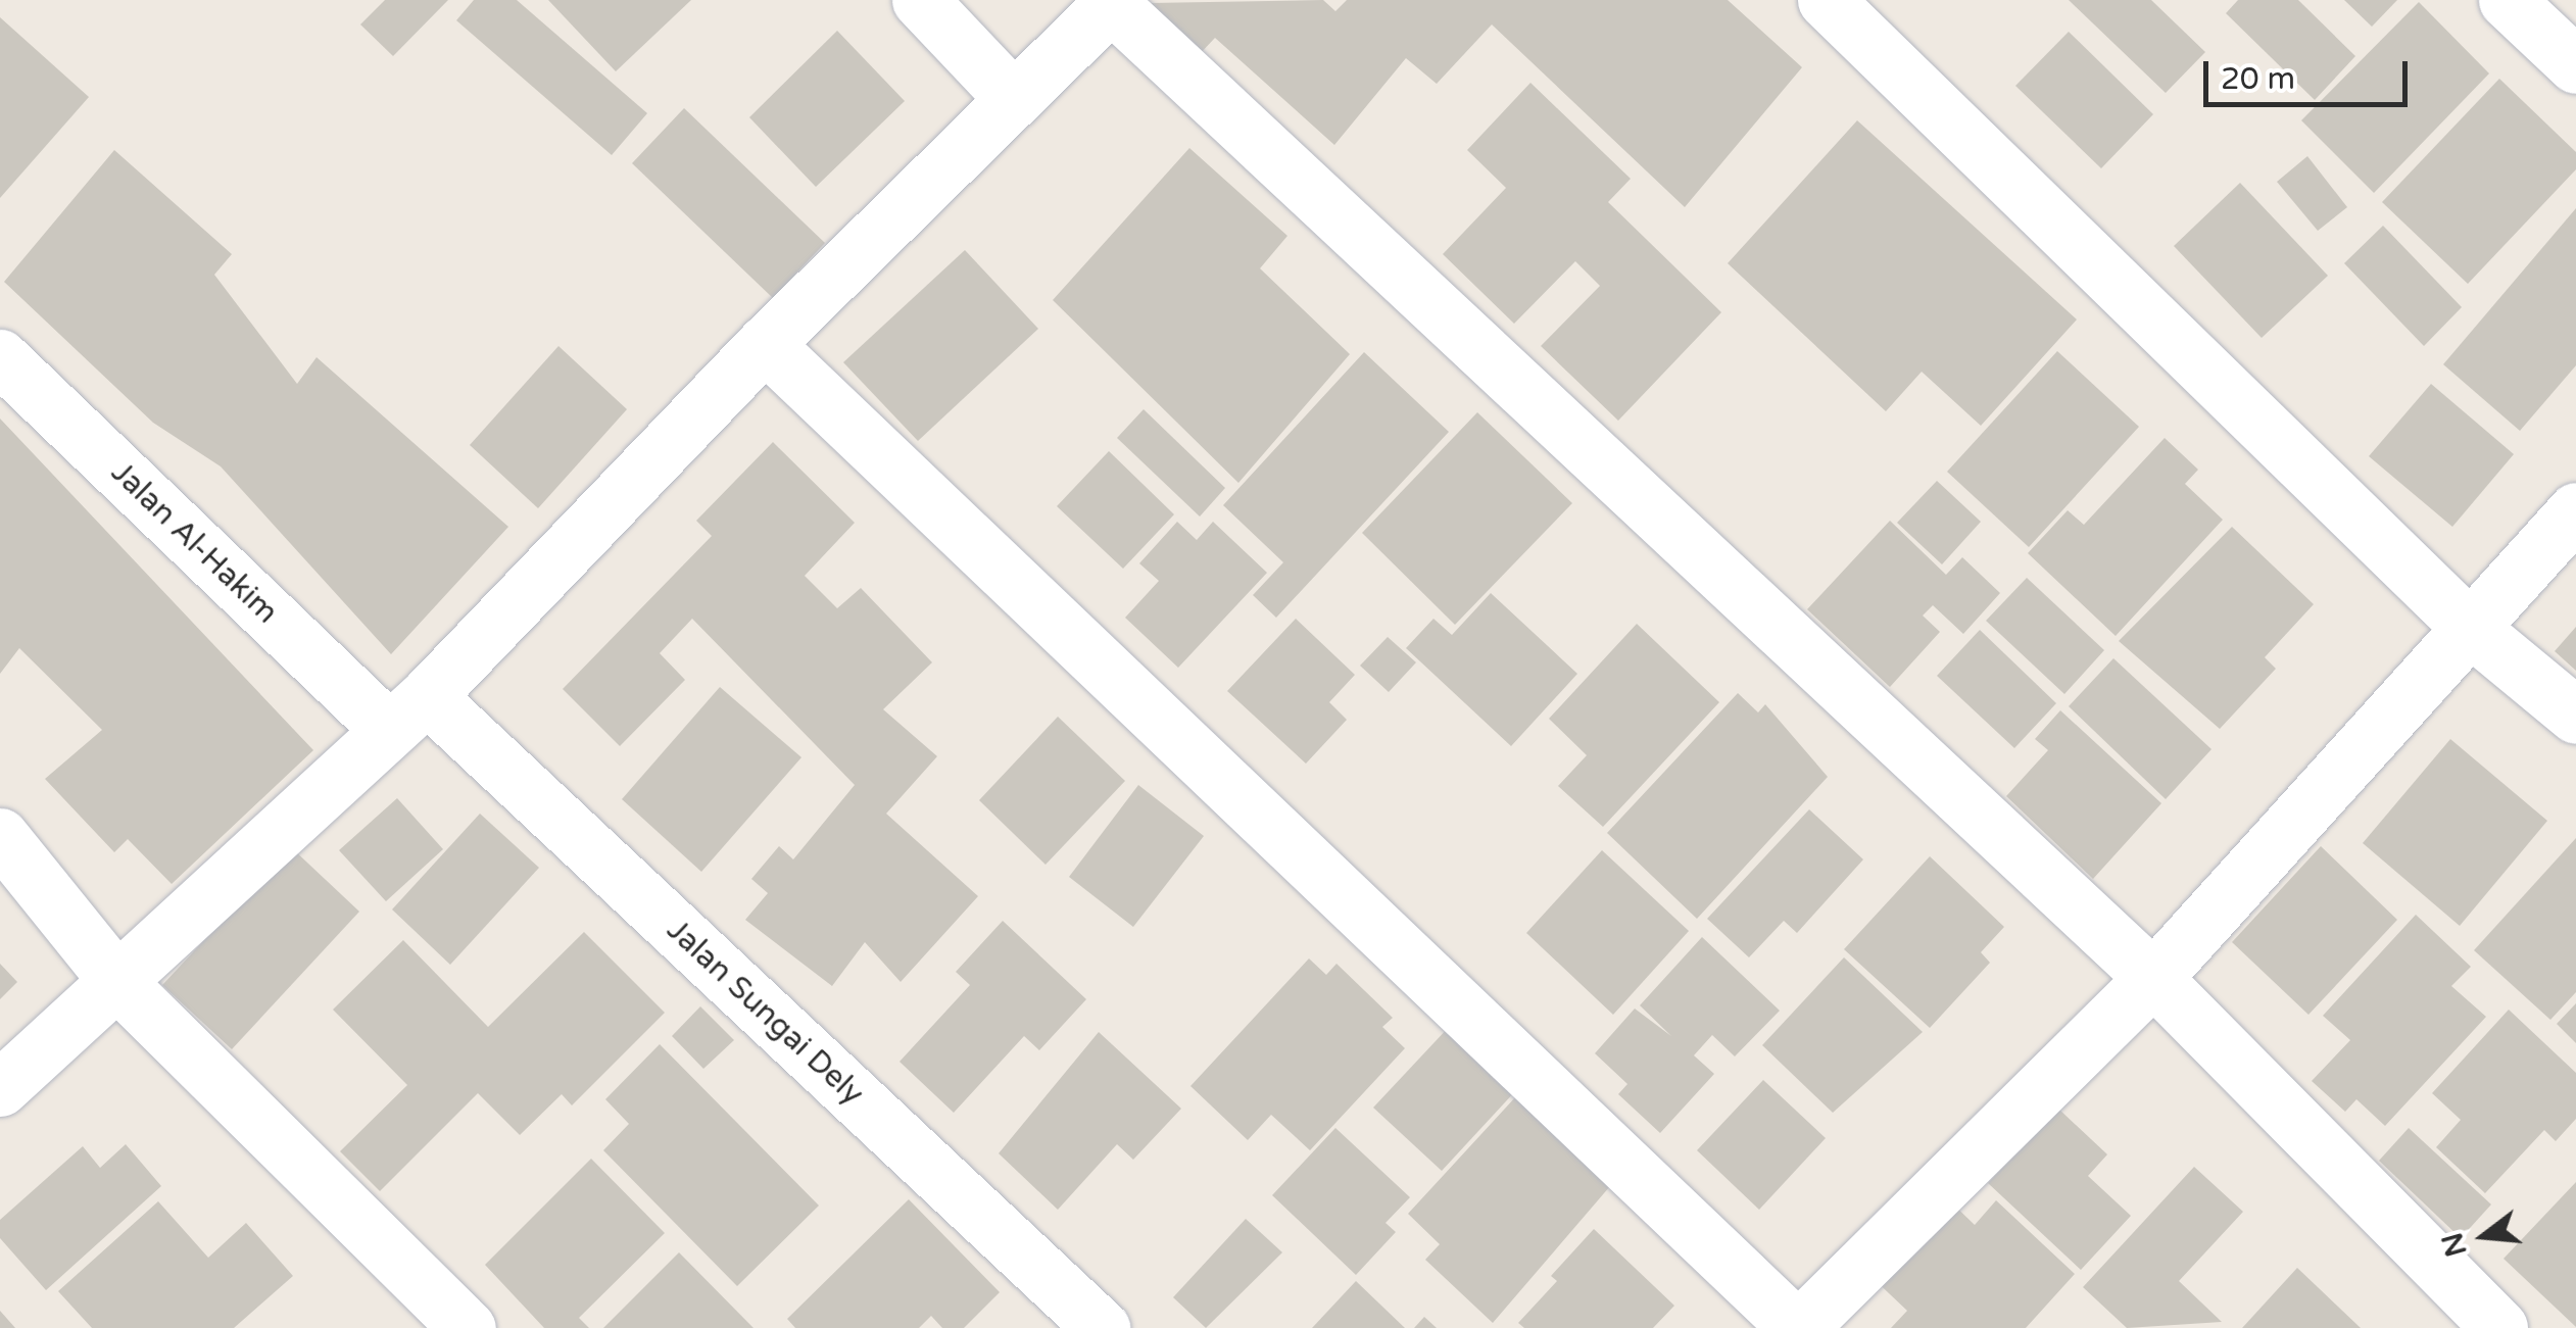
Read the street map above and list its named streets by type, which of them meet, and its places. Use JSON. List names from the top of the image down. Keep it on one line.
{"streets":{"street":["Jalan Al-Hakim","Jalan Sungai Dely"]},"crossings":[["Jalan Al-Hakim","Jalan Sungai Dely"]],"scale_bar":"20 m","north":"left"}
